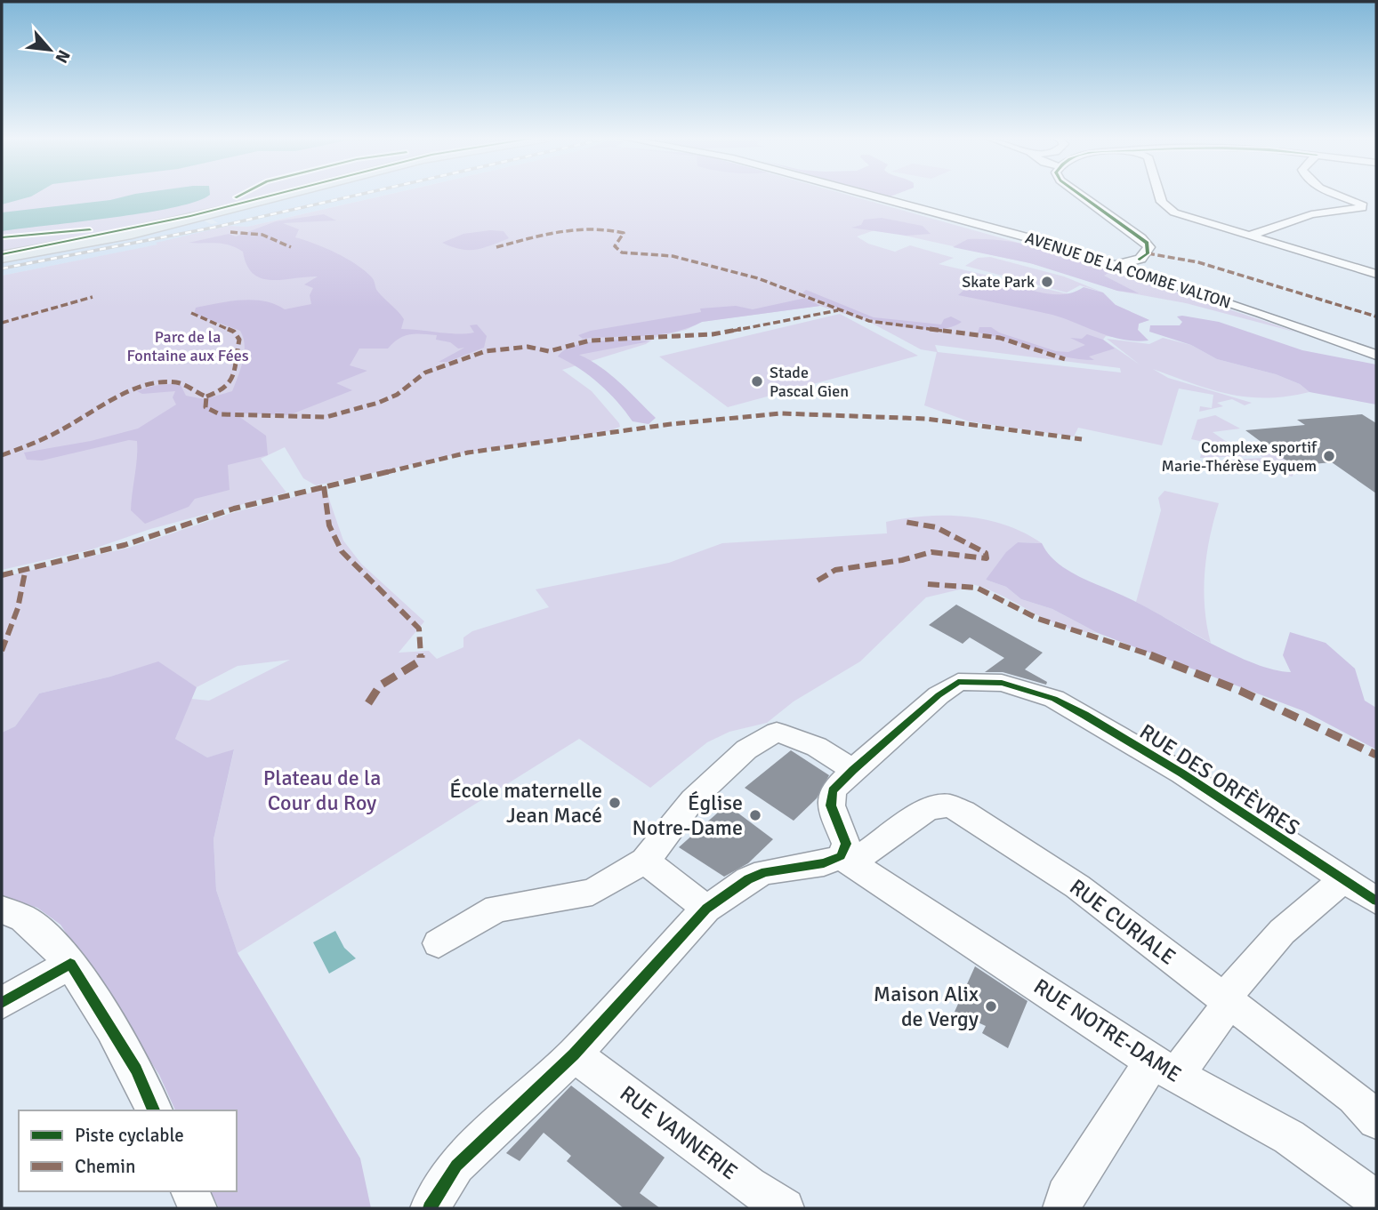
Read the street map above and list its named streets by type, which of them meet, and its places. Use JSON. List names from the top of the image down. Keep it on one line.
{"streets":{"street":["AVENUE DE LA COMBE VALTON","RUE DES ORFÈVRES","RUE CURIALE","RUE NOTRE-DAME","RUE VANNERIE"]},"crossings":[["RUE CURIALE","RUE NOTRE-DAME"],["RUE CURIALE","RUE VANNERIE"]],"parks":["Parc de la Fontaine aux Fées","Plateau de la Cour du Roy"],"places":["Skate Park","Stade Pascal Gien","Complexe sportif Marie-Thérèse Eyquem","École maternelle Jean Macé","Église Notre-Dame","Maison Alix de Vergy"],"legend":["Piste cyclable","Chemin"],"north":"bottom right"}
